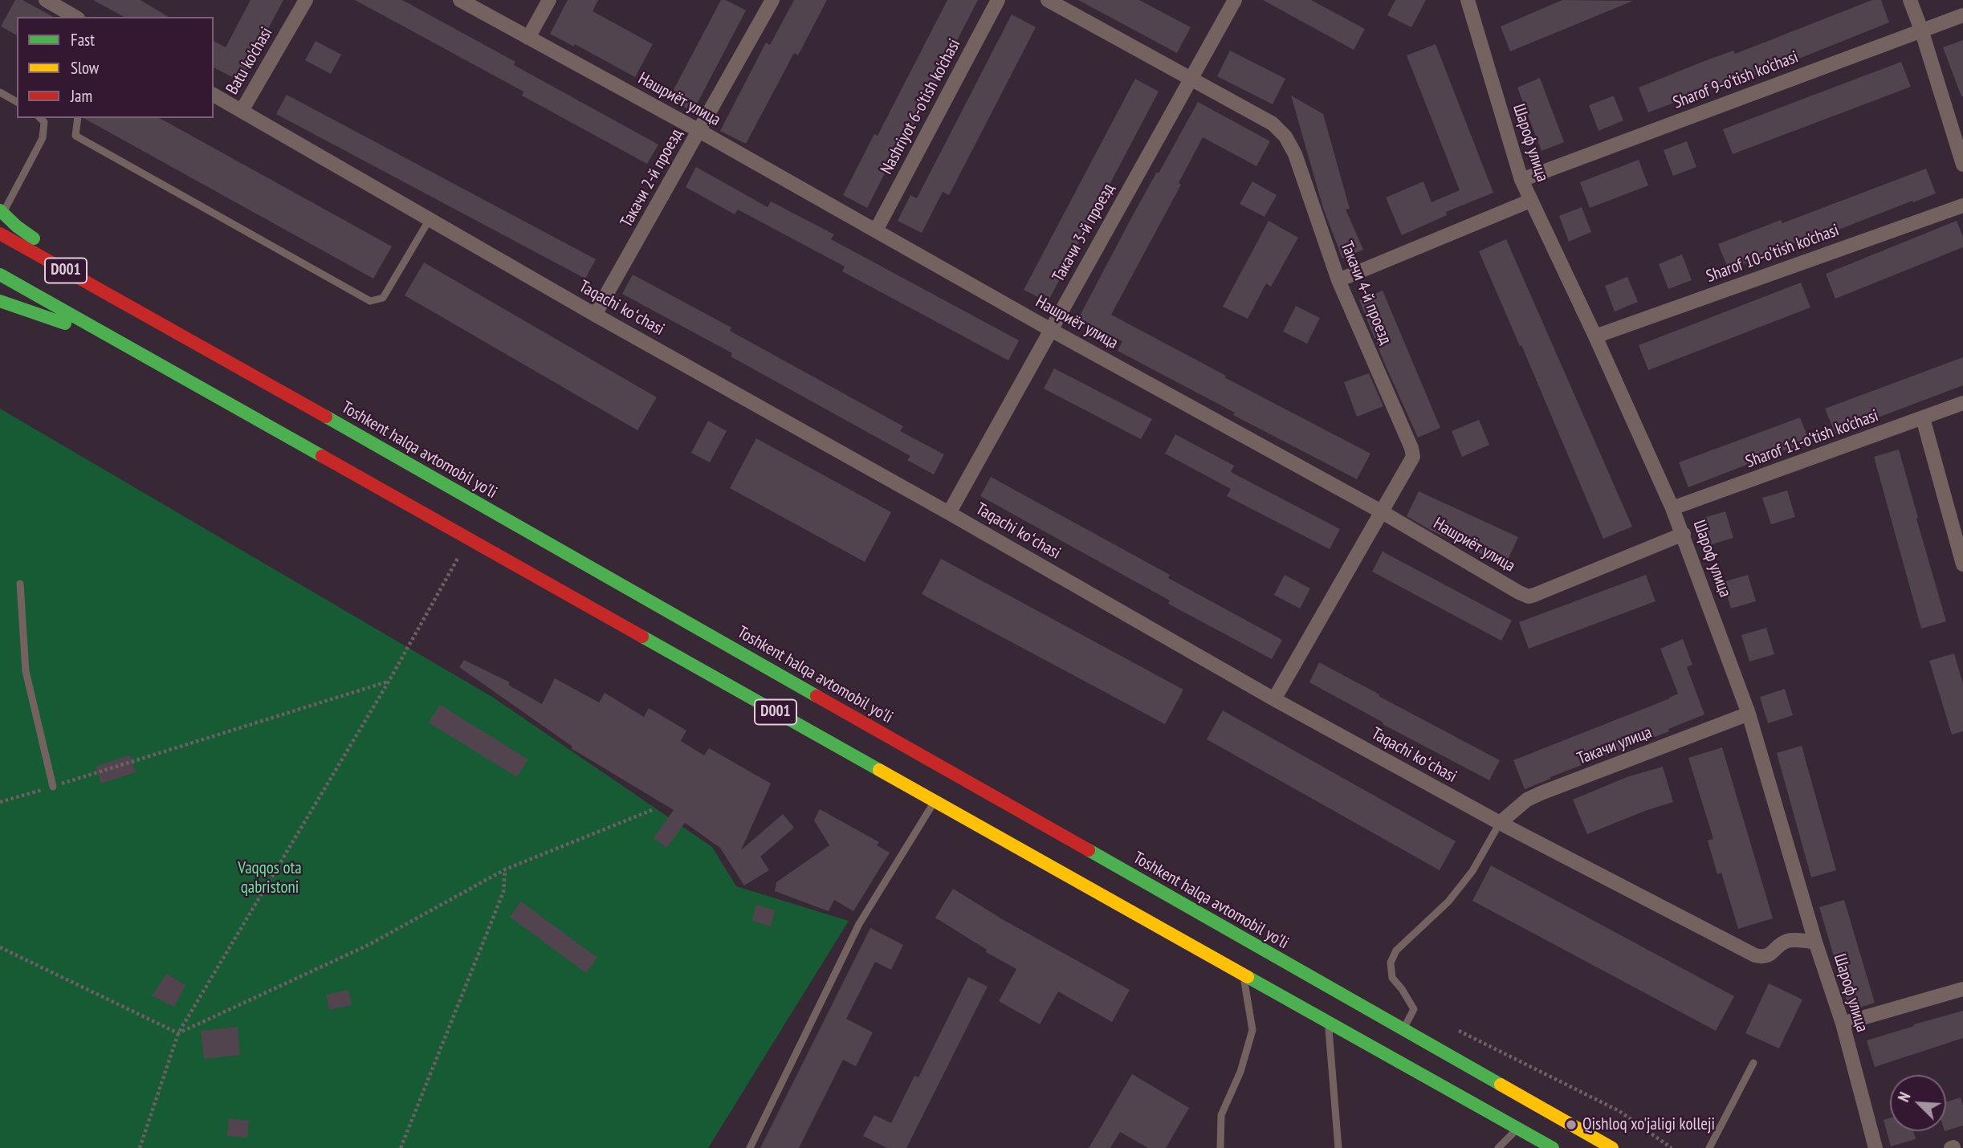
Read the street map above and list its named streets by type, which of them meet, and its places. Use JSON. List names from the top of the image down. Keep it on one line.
{"streets":{"highway":["D001","Toshkent halqa avtomobil yo'li"],"street":["Batu ko'chasi","Sharof 9-o'tish ko'chasi","Нашриёт улица","Nashriyot 6-o'tish ko'chasi","Шароф улица","Такачи 2-й проезд","Такачи 3-й проезд","Sharof 10-o'tish ko'chasi","Такачи 4-й проезд","Taqachi koʻchasi","Sharof 11-o'tish ko'chasi","Такачи улица"]},"crossings":[["Batu ko'chasi","Taqachi koʻchasi"],["Sharof 9-o'tish ko'chasi","Шароф улица"],["Нашриёт улица","Nashriyot 6-o'tish ko'chasi"],["Нашриёт улица","Шароф улица"],["Нашриёт улица","Такачи 2-й проезд"],["Нашриёт улица","Такачи 3-й проезд"],["Нашриёт улица","Такачи 4-й проезд"],["Шароф улица","Sharof 10-o'tish ko'chasi"],["Шароф улица","Taqachi koʻchasi"],["Шароф улица","Sharof 11-o'tish ko'chasi"],["Шароф улица","Такачи улица"],["Такачи 2-й проезд","Taqachi koʻchasi"],["Такачи 3-й проезд","Такачи 4-й проезд"],["Такачи 3-й проезд","Taqachi koʻchasi"],["Такачи 4-й проезд","Taqachi koʻchasi"],["Taqachi koʻchasi","Такачи улица"]],"parks":["Vaqqos ota qabristoni"],"places":["Qishloq xo'jaligi kolleji"],"legend":["Fast","Slow","Jam"],"north":"top left"}
